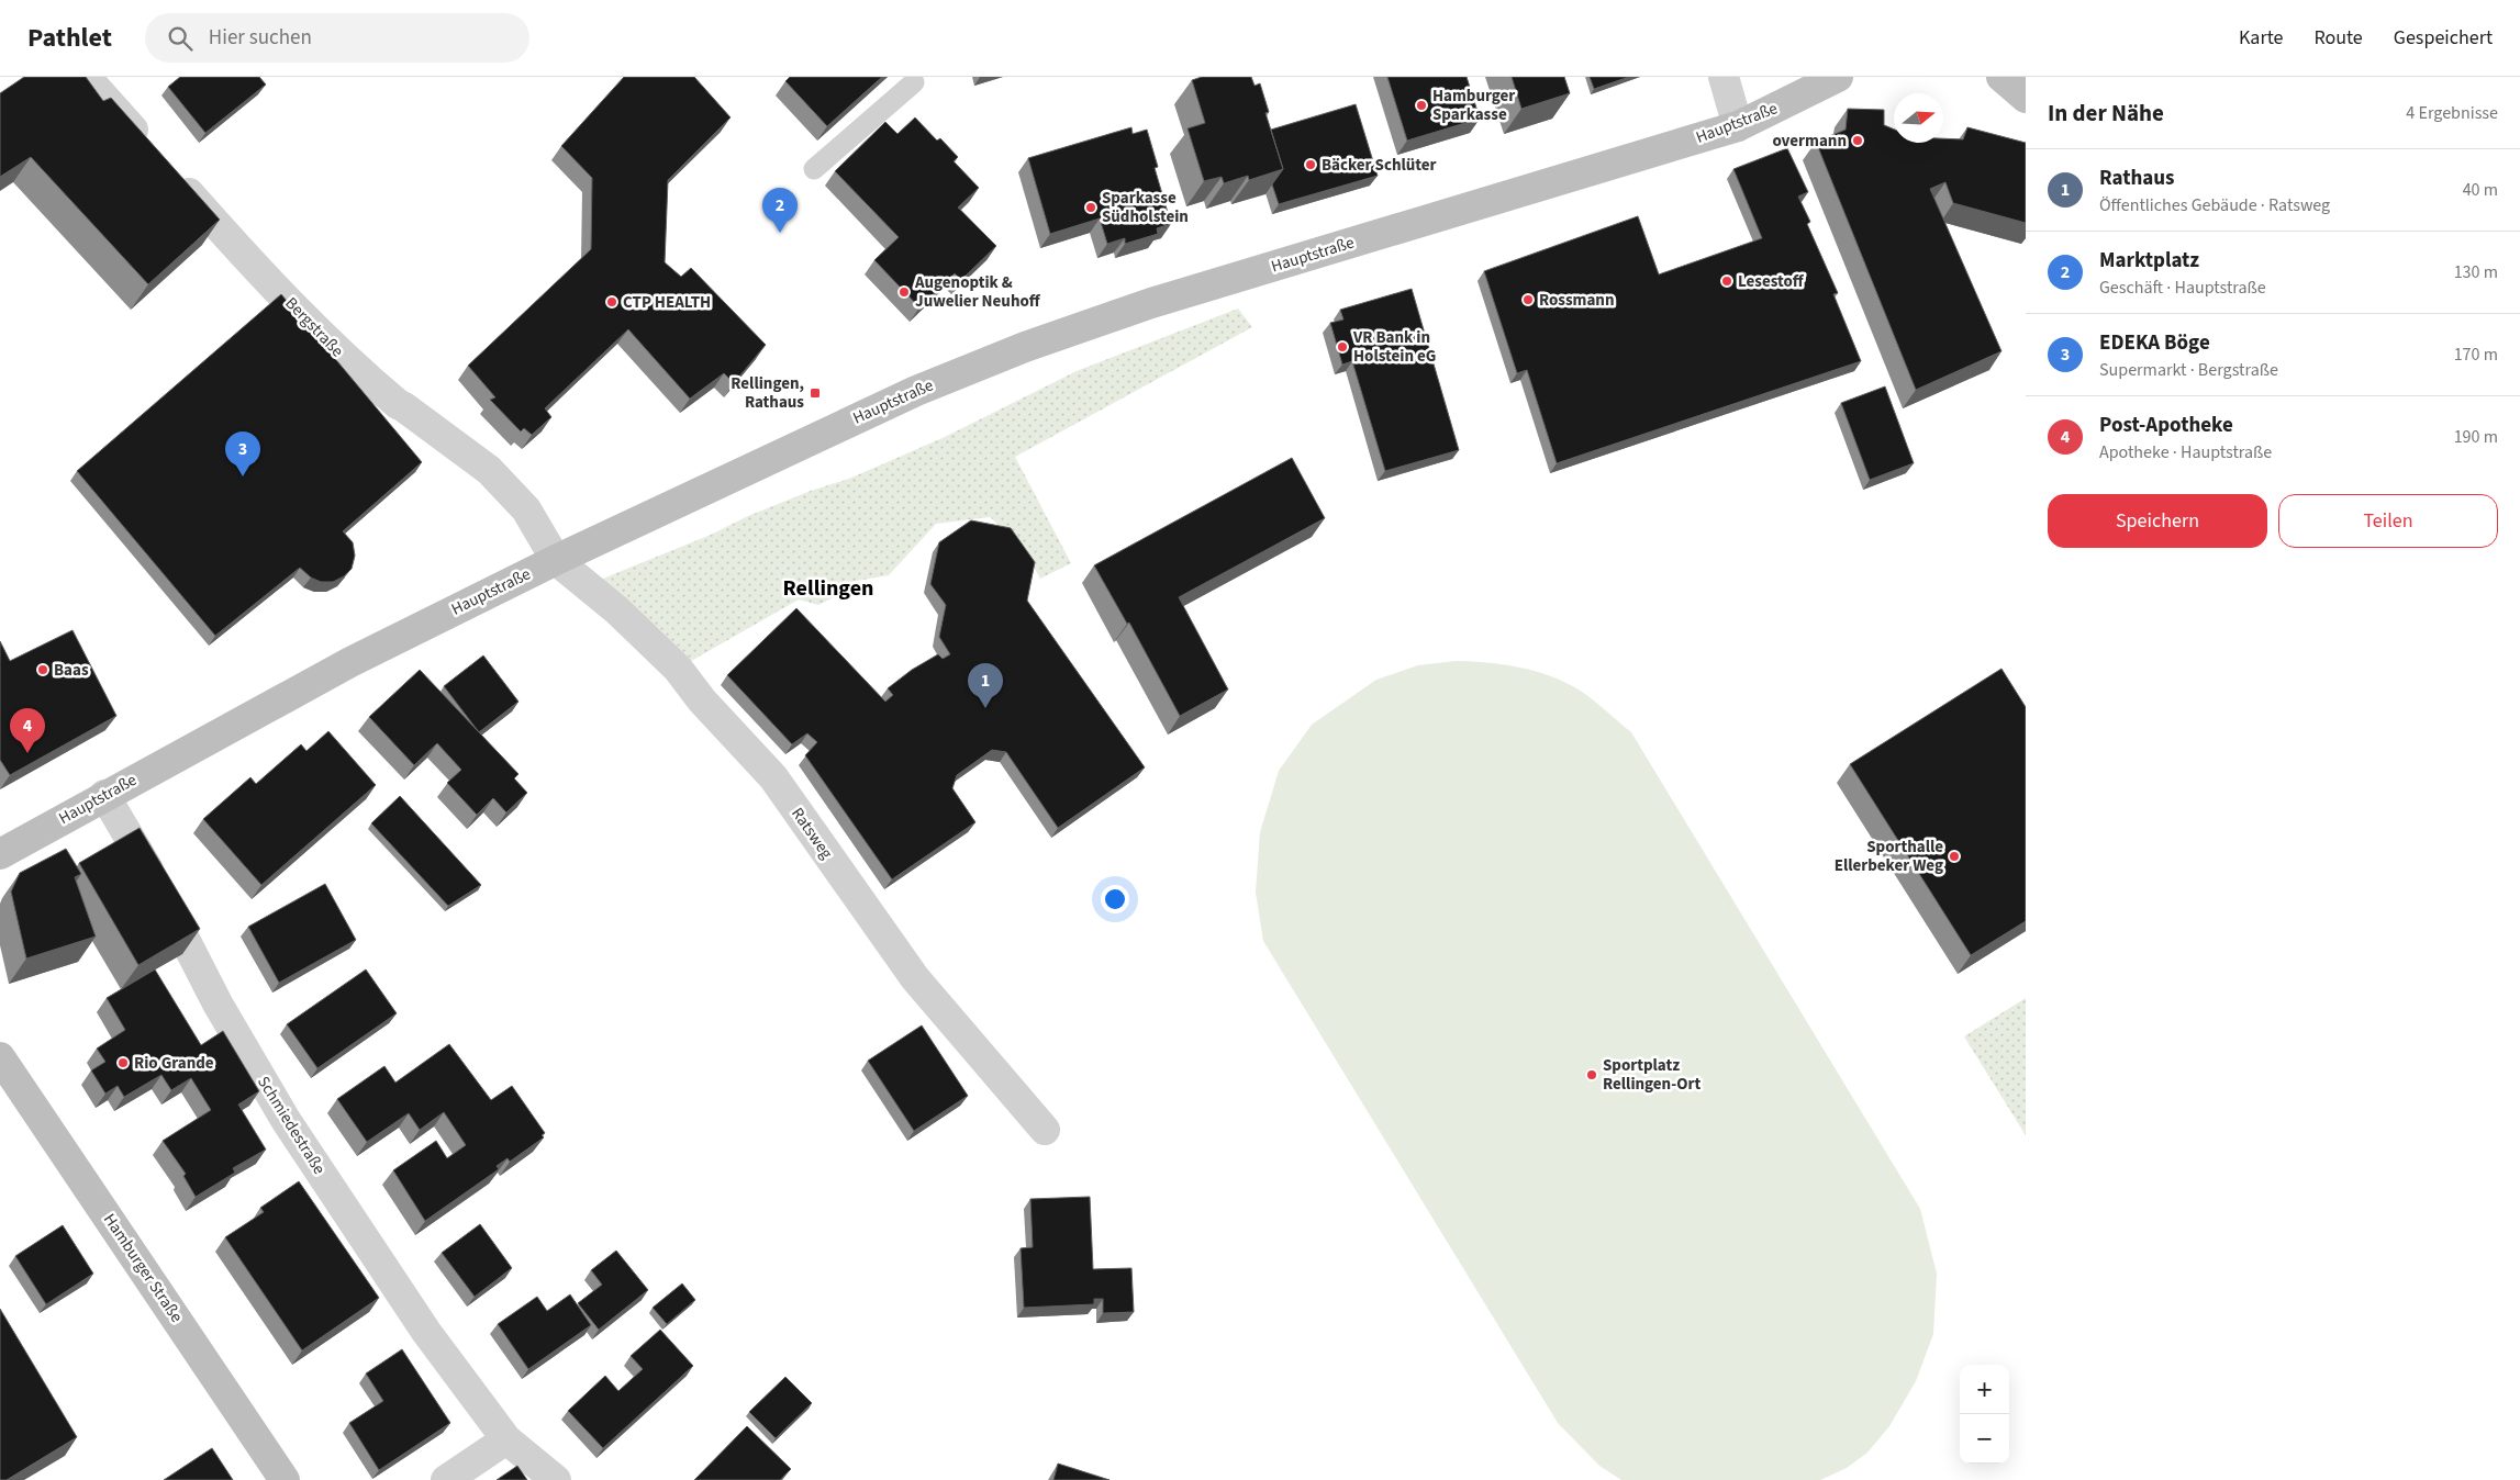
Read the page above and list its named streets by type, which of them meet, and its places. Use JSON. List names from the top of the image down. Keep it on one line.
{"streets":{"main road":["Hauptstraße","Hamburger Straße"],"street":["Bergstraße","Ratsweg","Schmiedestraße"]},"crossings":[["Hauptstraße","Bergstraße"],["Hauptstraße","Ratsweg"],["Hauptstraße","Schmiedestraße"],["Bergstraße","Ratsweg"]],"districts":["Rellingen"],"places":{"other":["Hamburger Sparkasse","overmann","Bäcker Schlüter","Sparkasse Südholstein","Lesestoff","Augenoptik & Juwelier Neuhoff","Rossmann","CTP HEALTH","VR Bank in Holstein eG","Baas","Sporthalle Ellerbeker Weg","Rio Grande","Sportplatz Rellingen-Ort"],"transit":["Rellingen, Rathaus"]},"north":"right","page":{"header":"Pathlet","search":"Hier suchen","nav":["Karte","Route","Gespeichert"],"heading":["In der Nähe","4 Ergebnisse"],"list":[{"mark":"1","name":"Rathaus","note":"Öffentliches Gebäude · Ratsweg","value":"40 m"},{"mark":"2","name":"Marktplatz","note":"Geschäft · Hauptstraße","value":"130 m"},{"mark":"3","name":"EDEKA Böge","note":"Supermarkt · Bergstraße","value":"170 m"},{"mark":"4","name":"Post-Apotheke","note":"Apotheke · Hauptstraße","value":"190 m"}],"pins":["2","3","1","4"],"buttons":["Speichern","Teilen"],"map_buttons":["+","−"]}}
